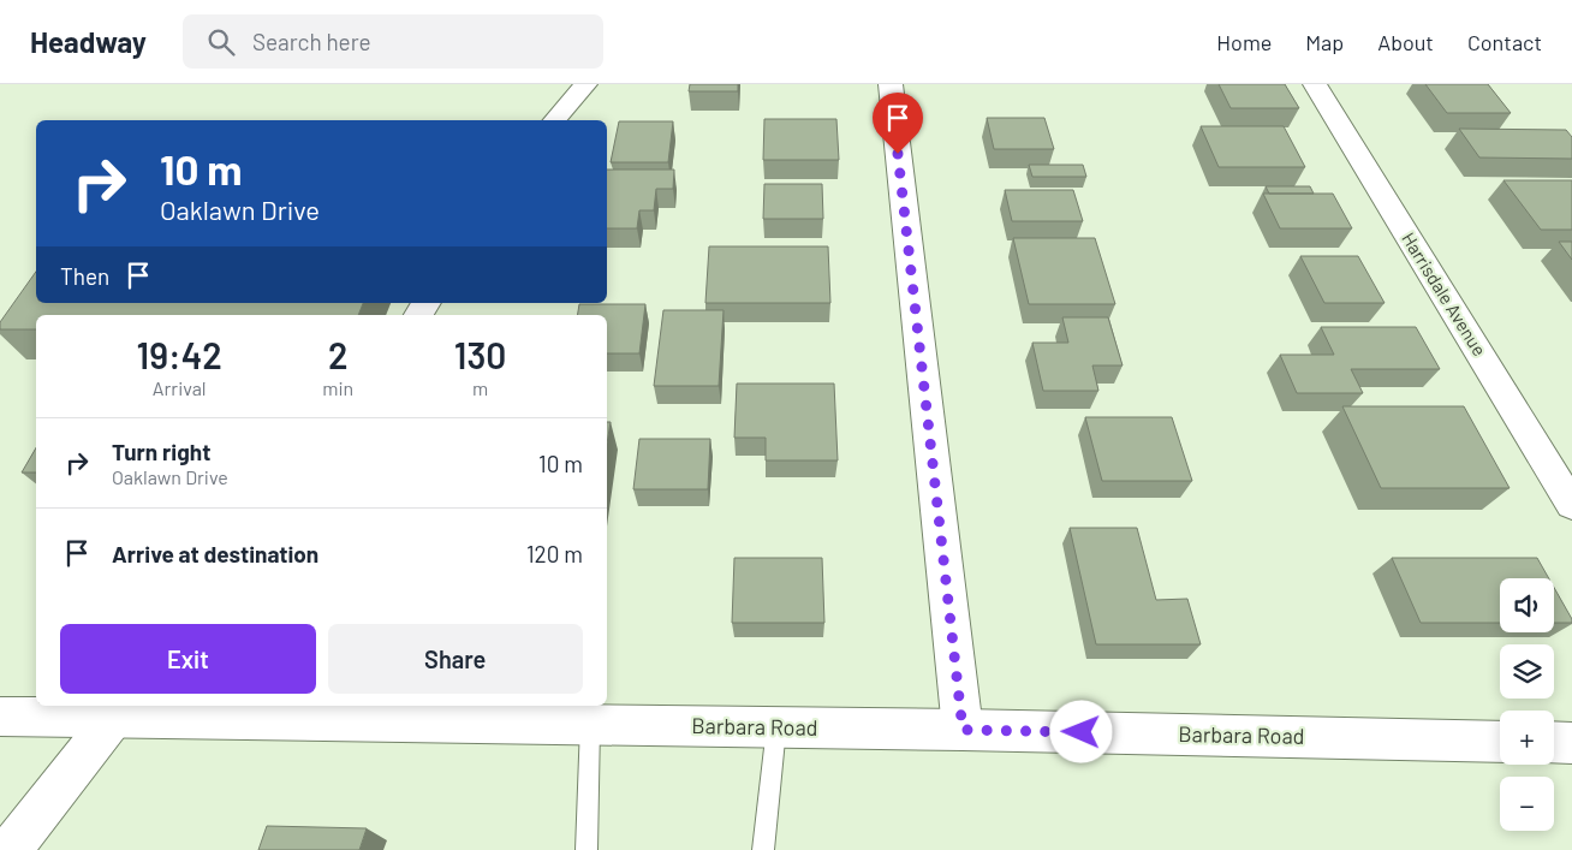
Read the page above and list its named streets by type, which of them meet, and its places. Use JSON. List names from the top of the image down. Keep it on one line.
{"streets":{"street":["Harrisdale Avenue","Barbara Road"]},"page":{"header":"Headway","search":"Search here","nav":["Home","Map","About","Contact"],"turn":["10 m","Oaklawn Drive"],"then":"Then","eta":["19:42","Arrival","2","min","130","m"],"list":[{"name":"Turn right","note":"Oaklawn Drive","value":"10 m"},{"name":"Arrive at destination","value":"120 m"}],"map_buttons":["+","−"],"buttons":["Exit","Share"]}}
